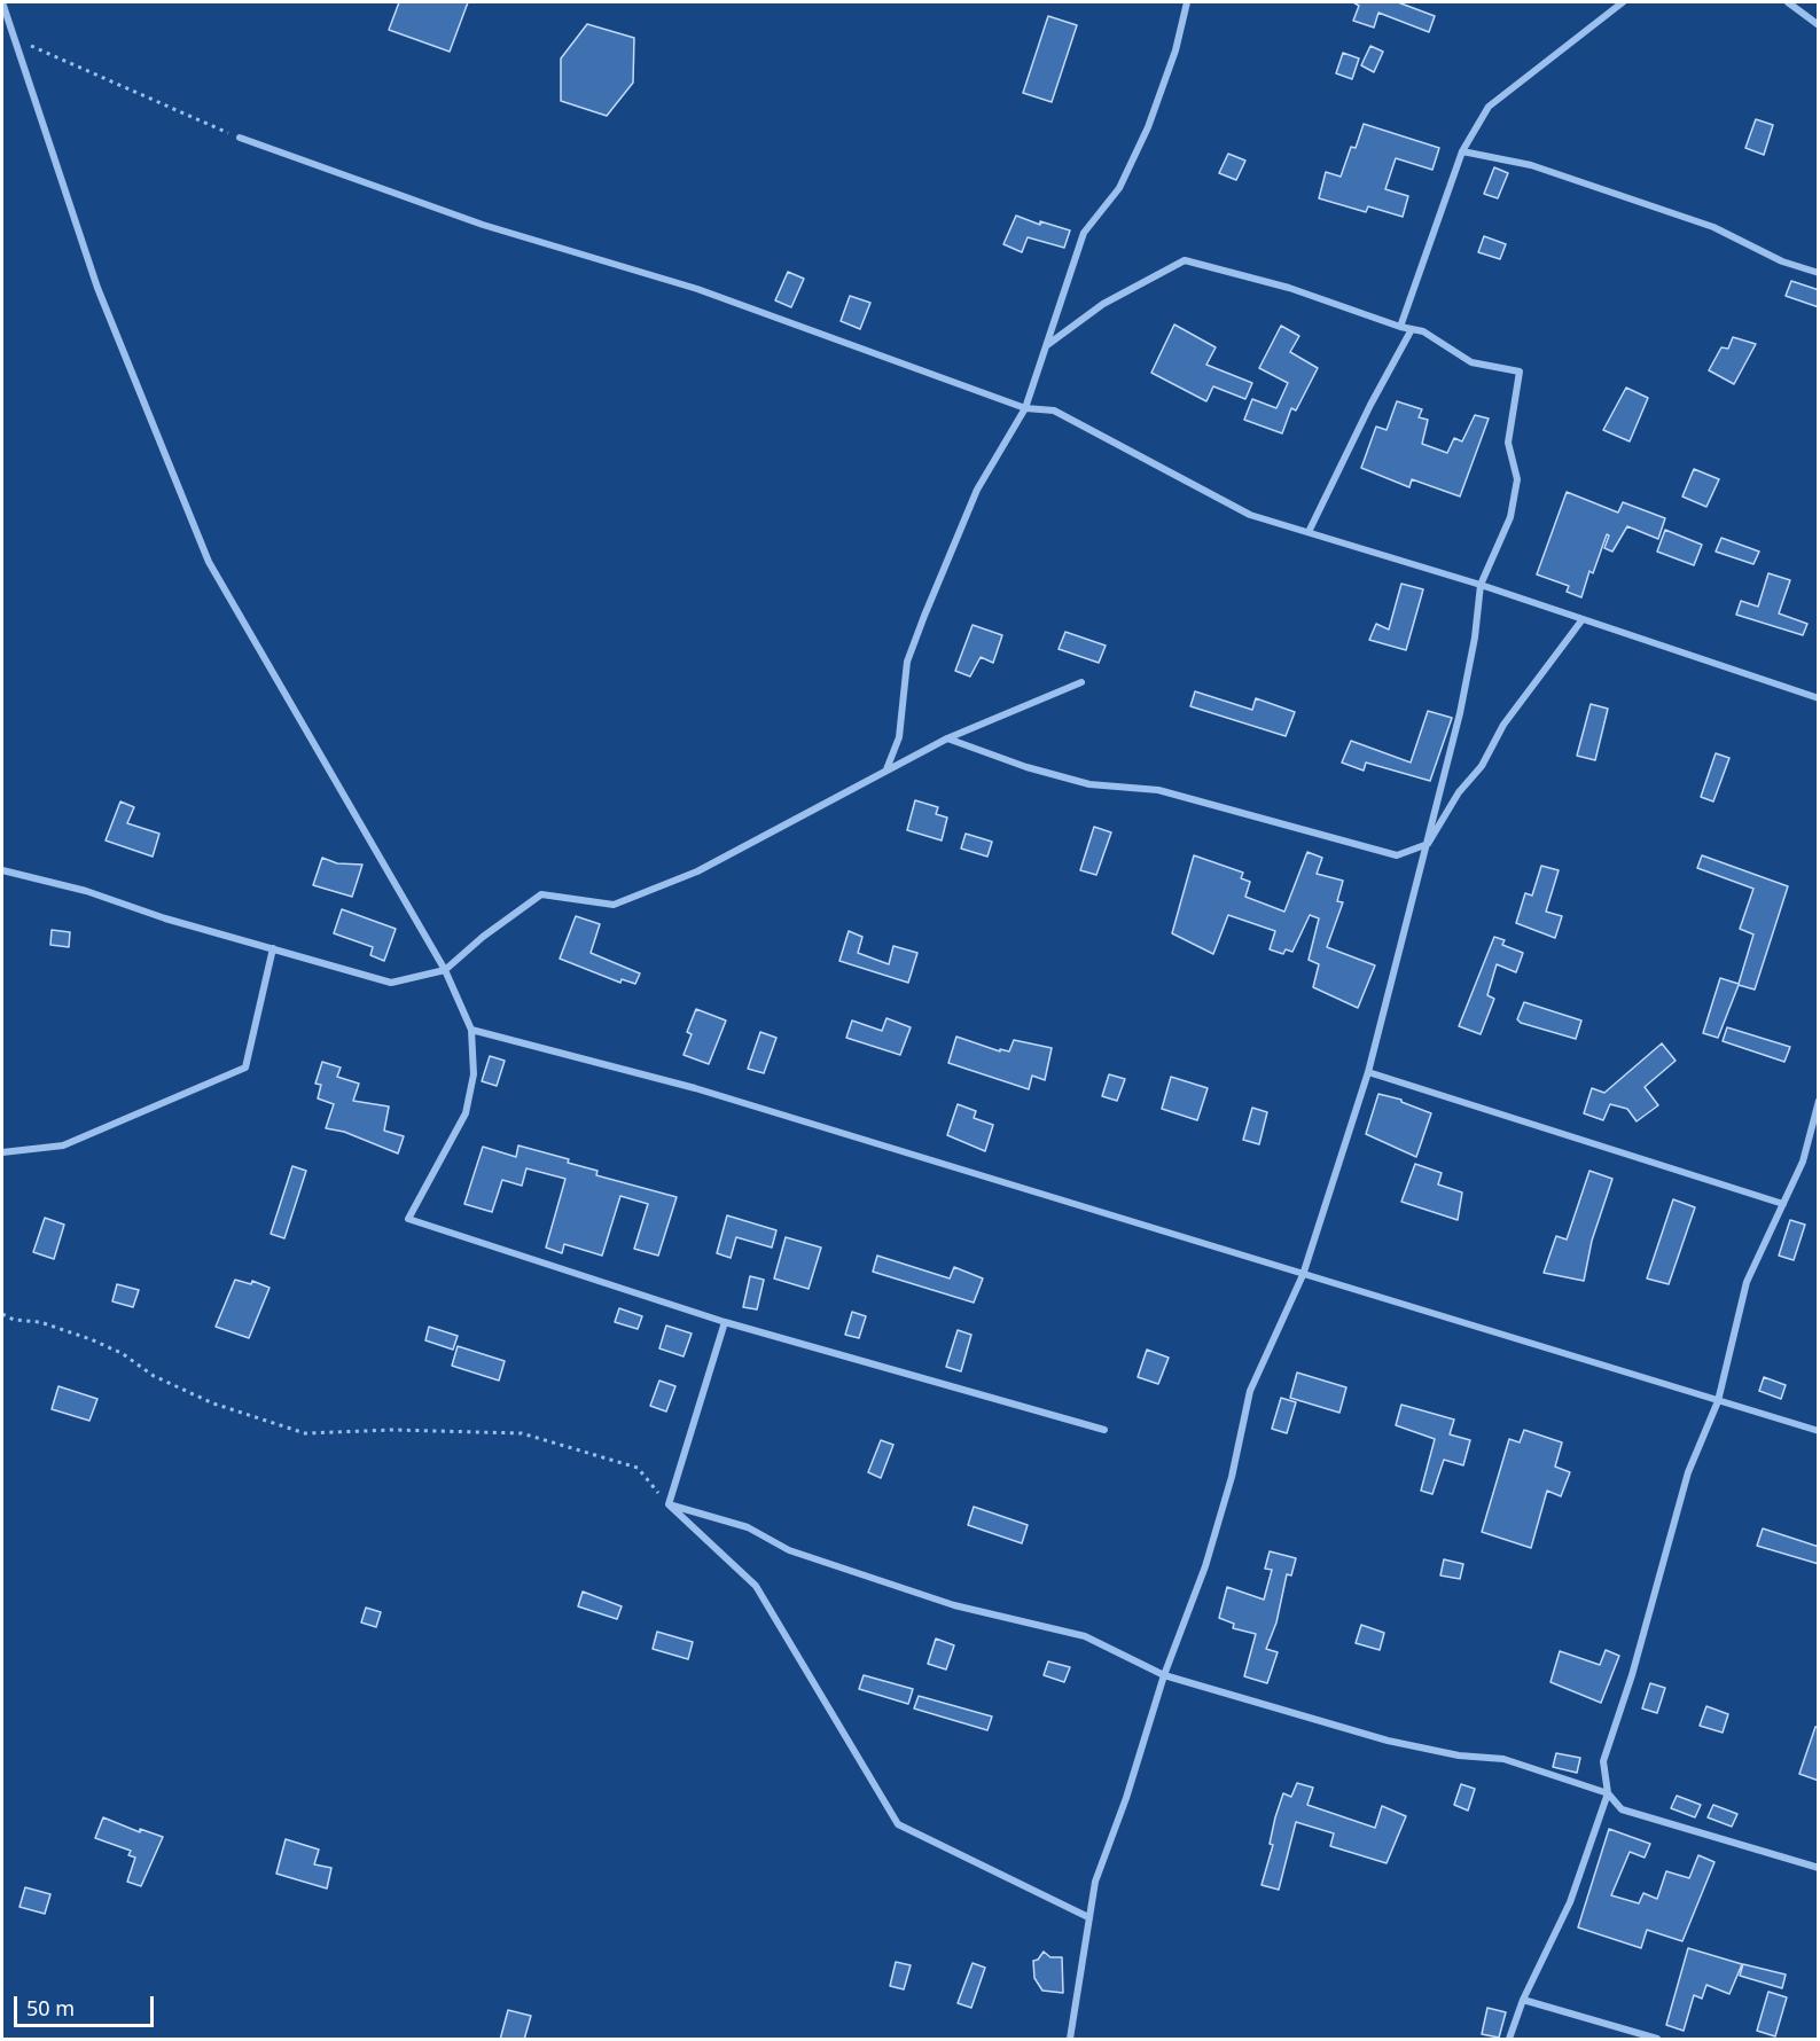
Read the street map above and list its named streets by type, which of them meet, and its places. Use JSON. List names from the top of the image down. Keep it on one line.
{"scale_bar":"50 m"}
